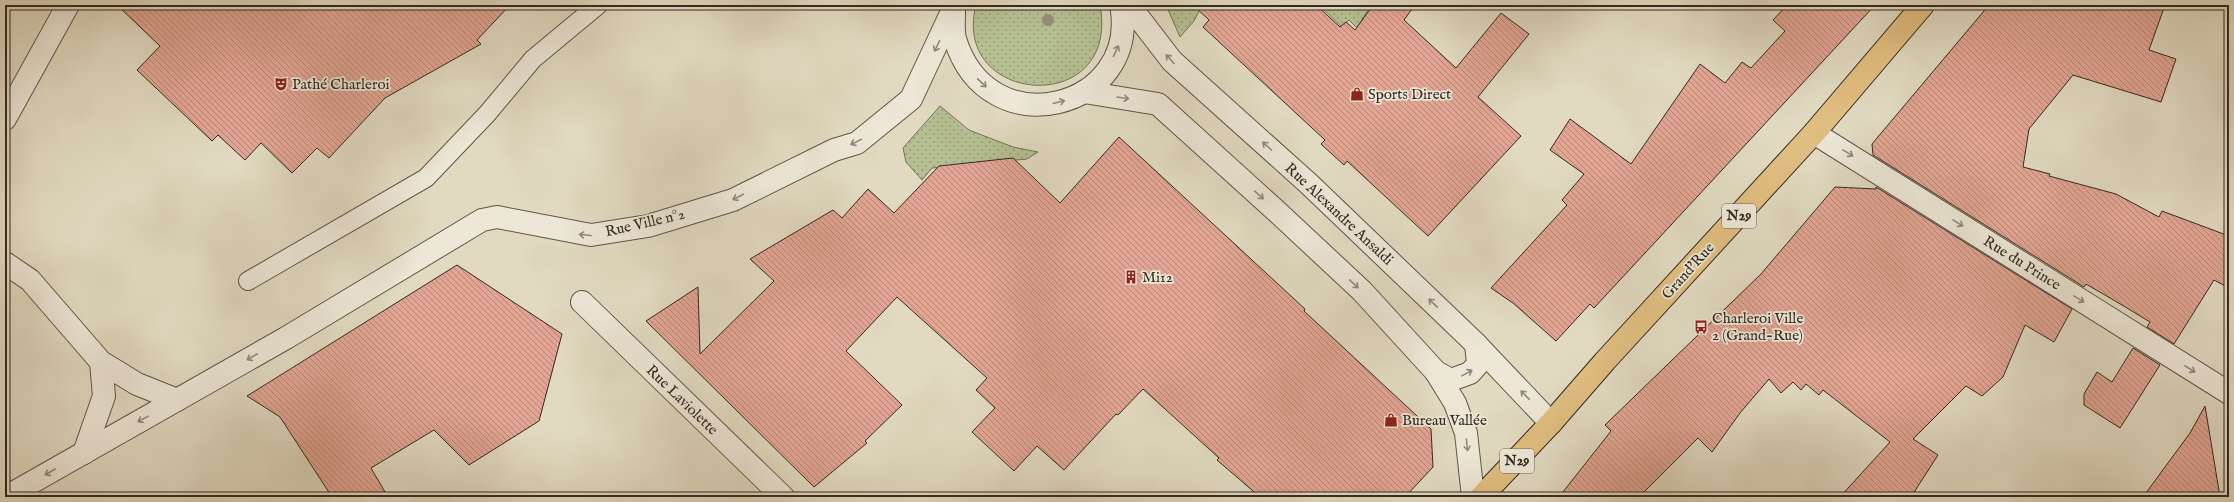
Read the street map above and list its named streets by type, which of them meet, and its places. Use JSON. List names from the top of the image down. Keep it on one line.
{"streets":{"main road":["N29","Grand'Rue"],"street":["Rue Alexandre Ansaldi","Rue Ville n°2","Rue du Prince","Rue Laviolette"]},"crossings":[["Rue Alexandre Ansaldi","Grand'Rue"],["Rue du Prince","Grand'Rue"]],"one_way":["Rue du Prince"],"places":{"theatre":["Pathé Charleroi"],"shop":["Sports Direct","Bureau Vallée"],"building":["Mi12"],"bus stop":["Charleroi Ville 2 (Grand-Rue)"]}}
